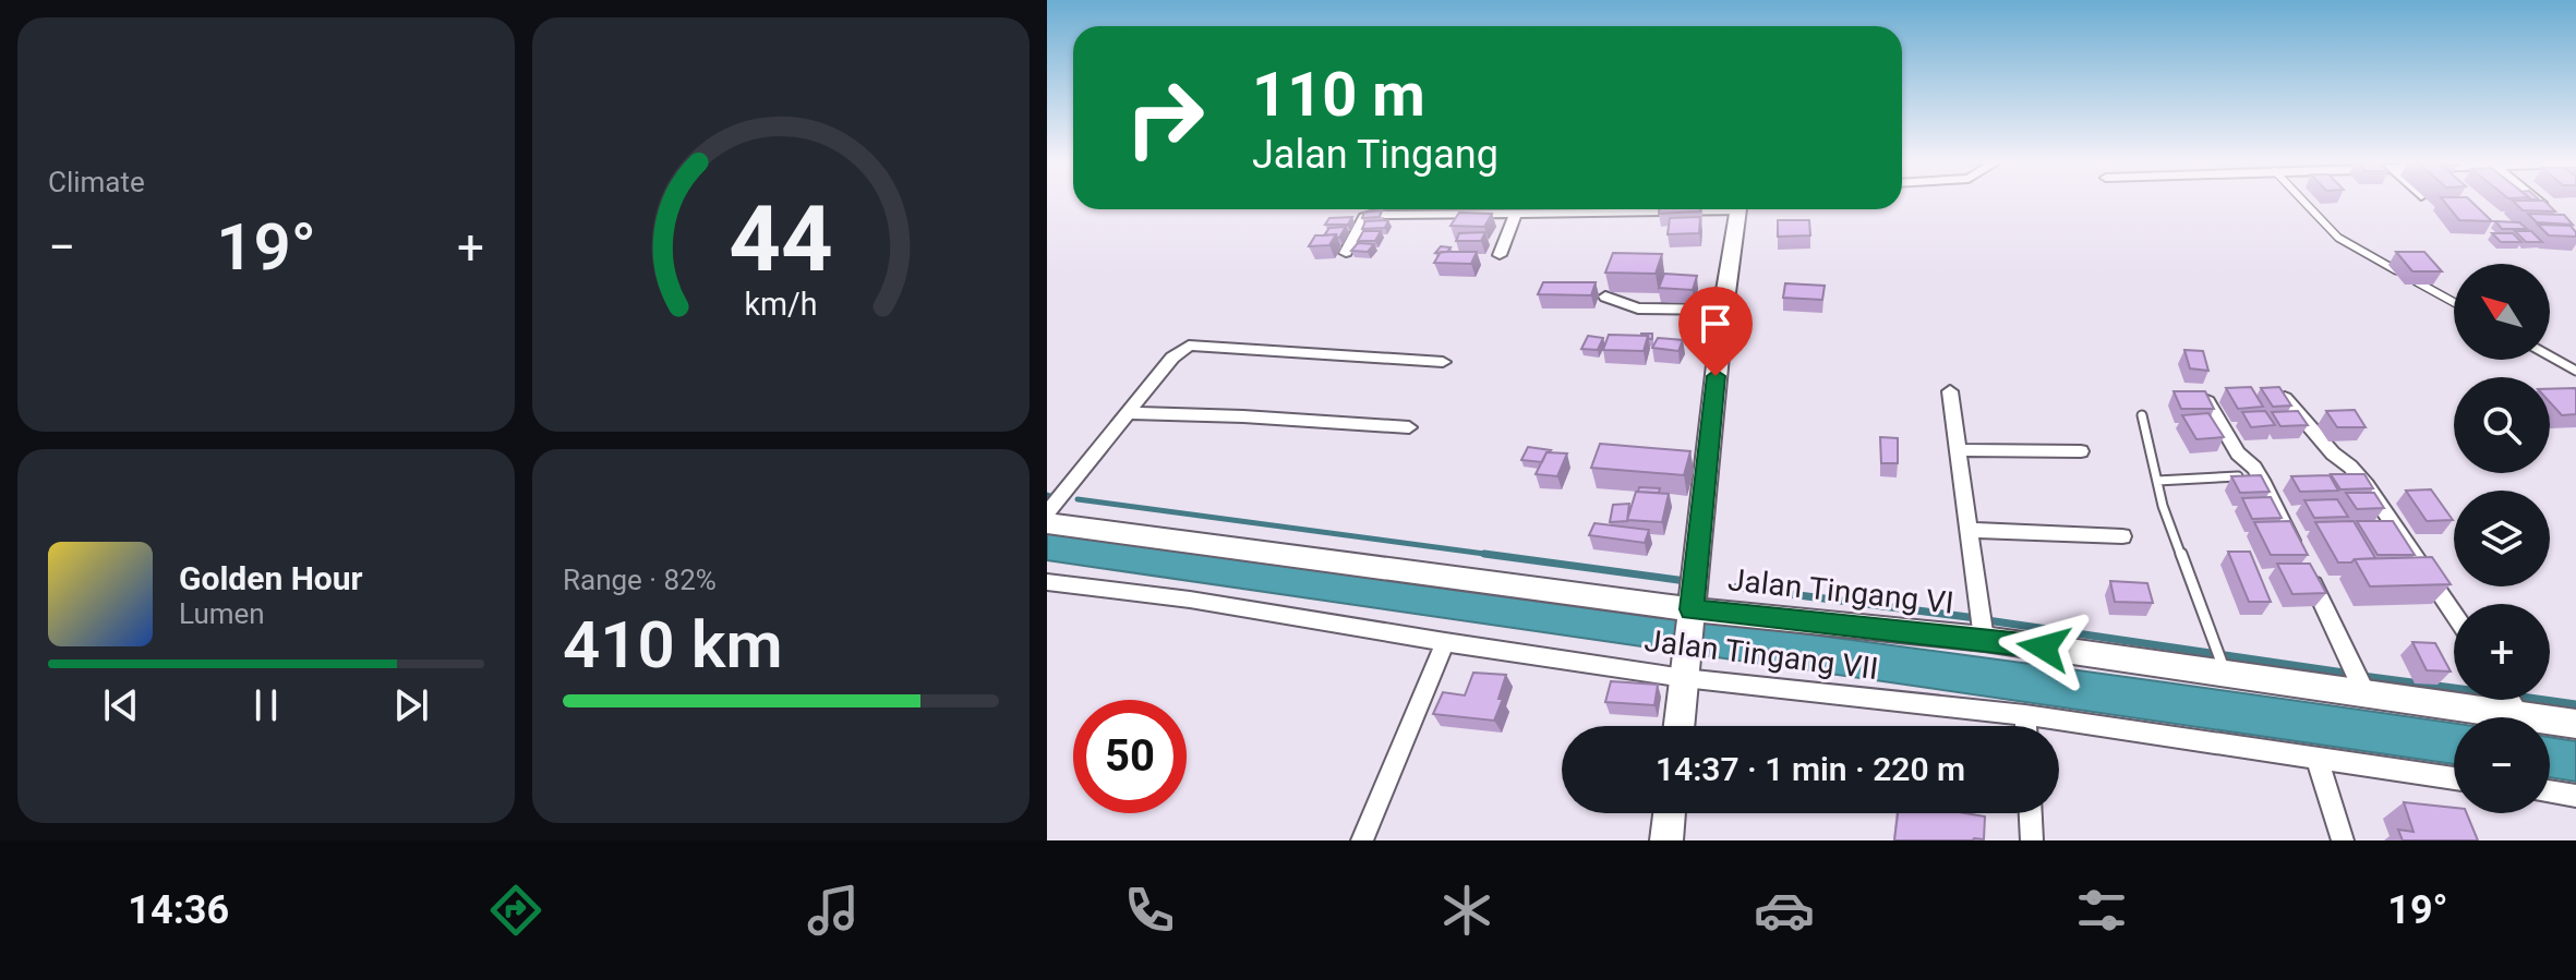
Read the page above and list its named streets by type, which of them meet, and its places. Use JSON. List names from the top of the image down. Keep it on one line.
{"streets":{"main road":["Jalan Tingang VI"],"street":["Jalan Tingang VII"]},"north":"top left","page":{"tile":["Climate",["Range · 82%","410 km"]],"turn":["110 m","Jalan Tingang"],"heat":["−","19°","+"],"map_buttons":["+","−"],"song":["Golden Hour","Lumen"],"limit":"50","trip":"14:37 · 1 min · 220 m","tabs":["14:36","19°"],"gauge":["44","km/h"]}}
